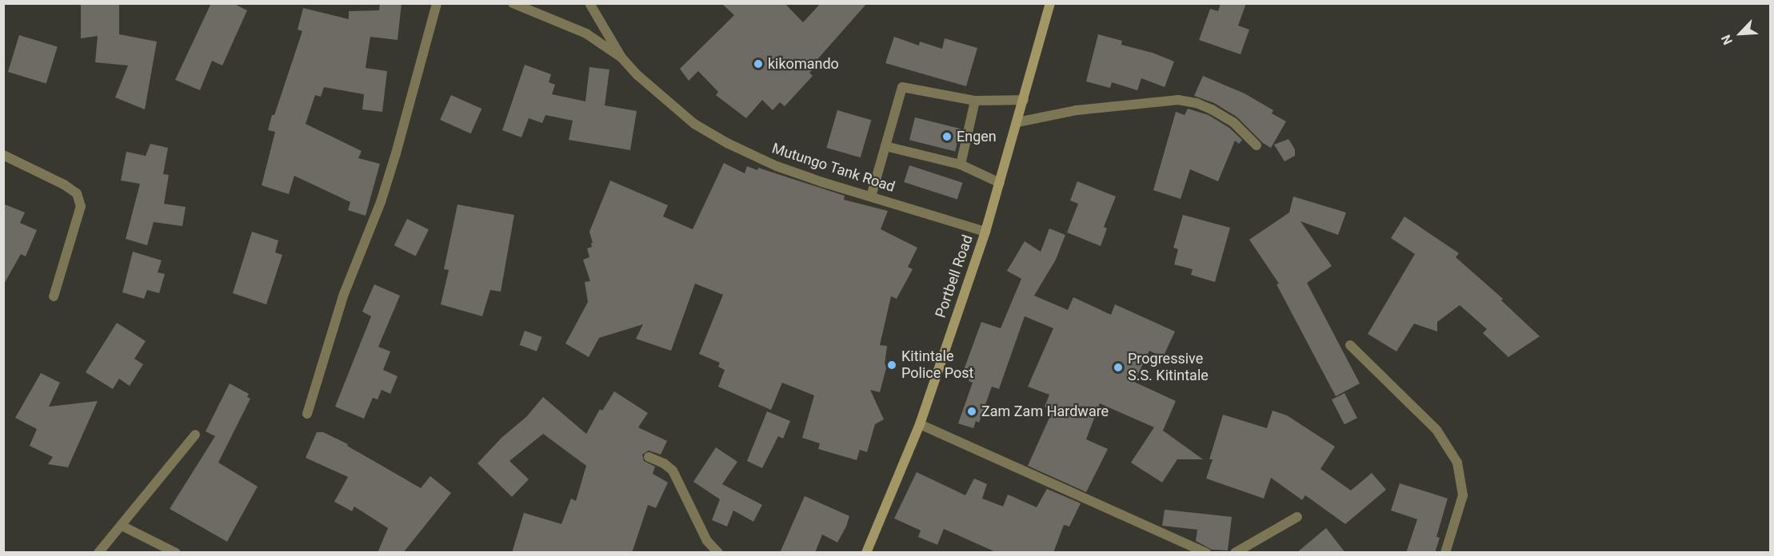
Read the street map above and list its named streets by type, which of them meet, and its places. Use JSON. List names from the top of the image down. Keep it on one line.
{"streets":{"main road":["Portbell Road"],"street":["Mutungo Tank Road"]},"crossings":[["Mutungo Tank Road","Portbell Road"]],"places":["kikomando","Engen","Kitintale Police Post","Progressive S.S. Kitintale","Zam Zam Hardware"],"north":"bottom left"}
